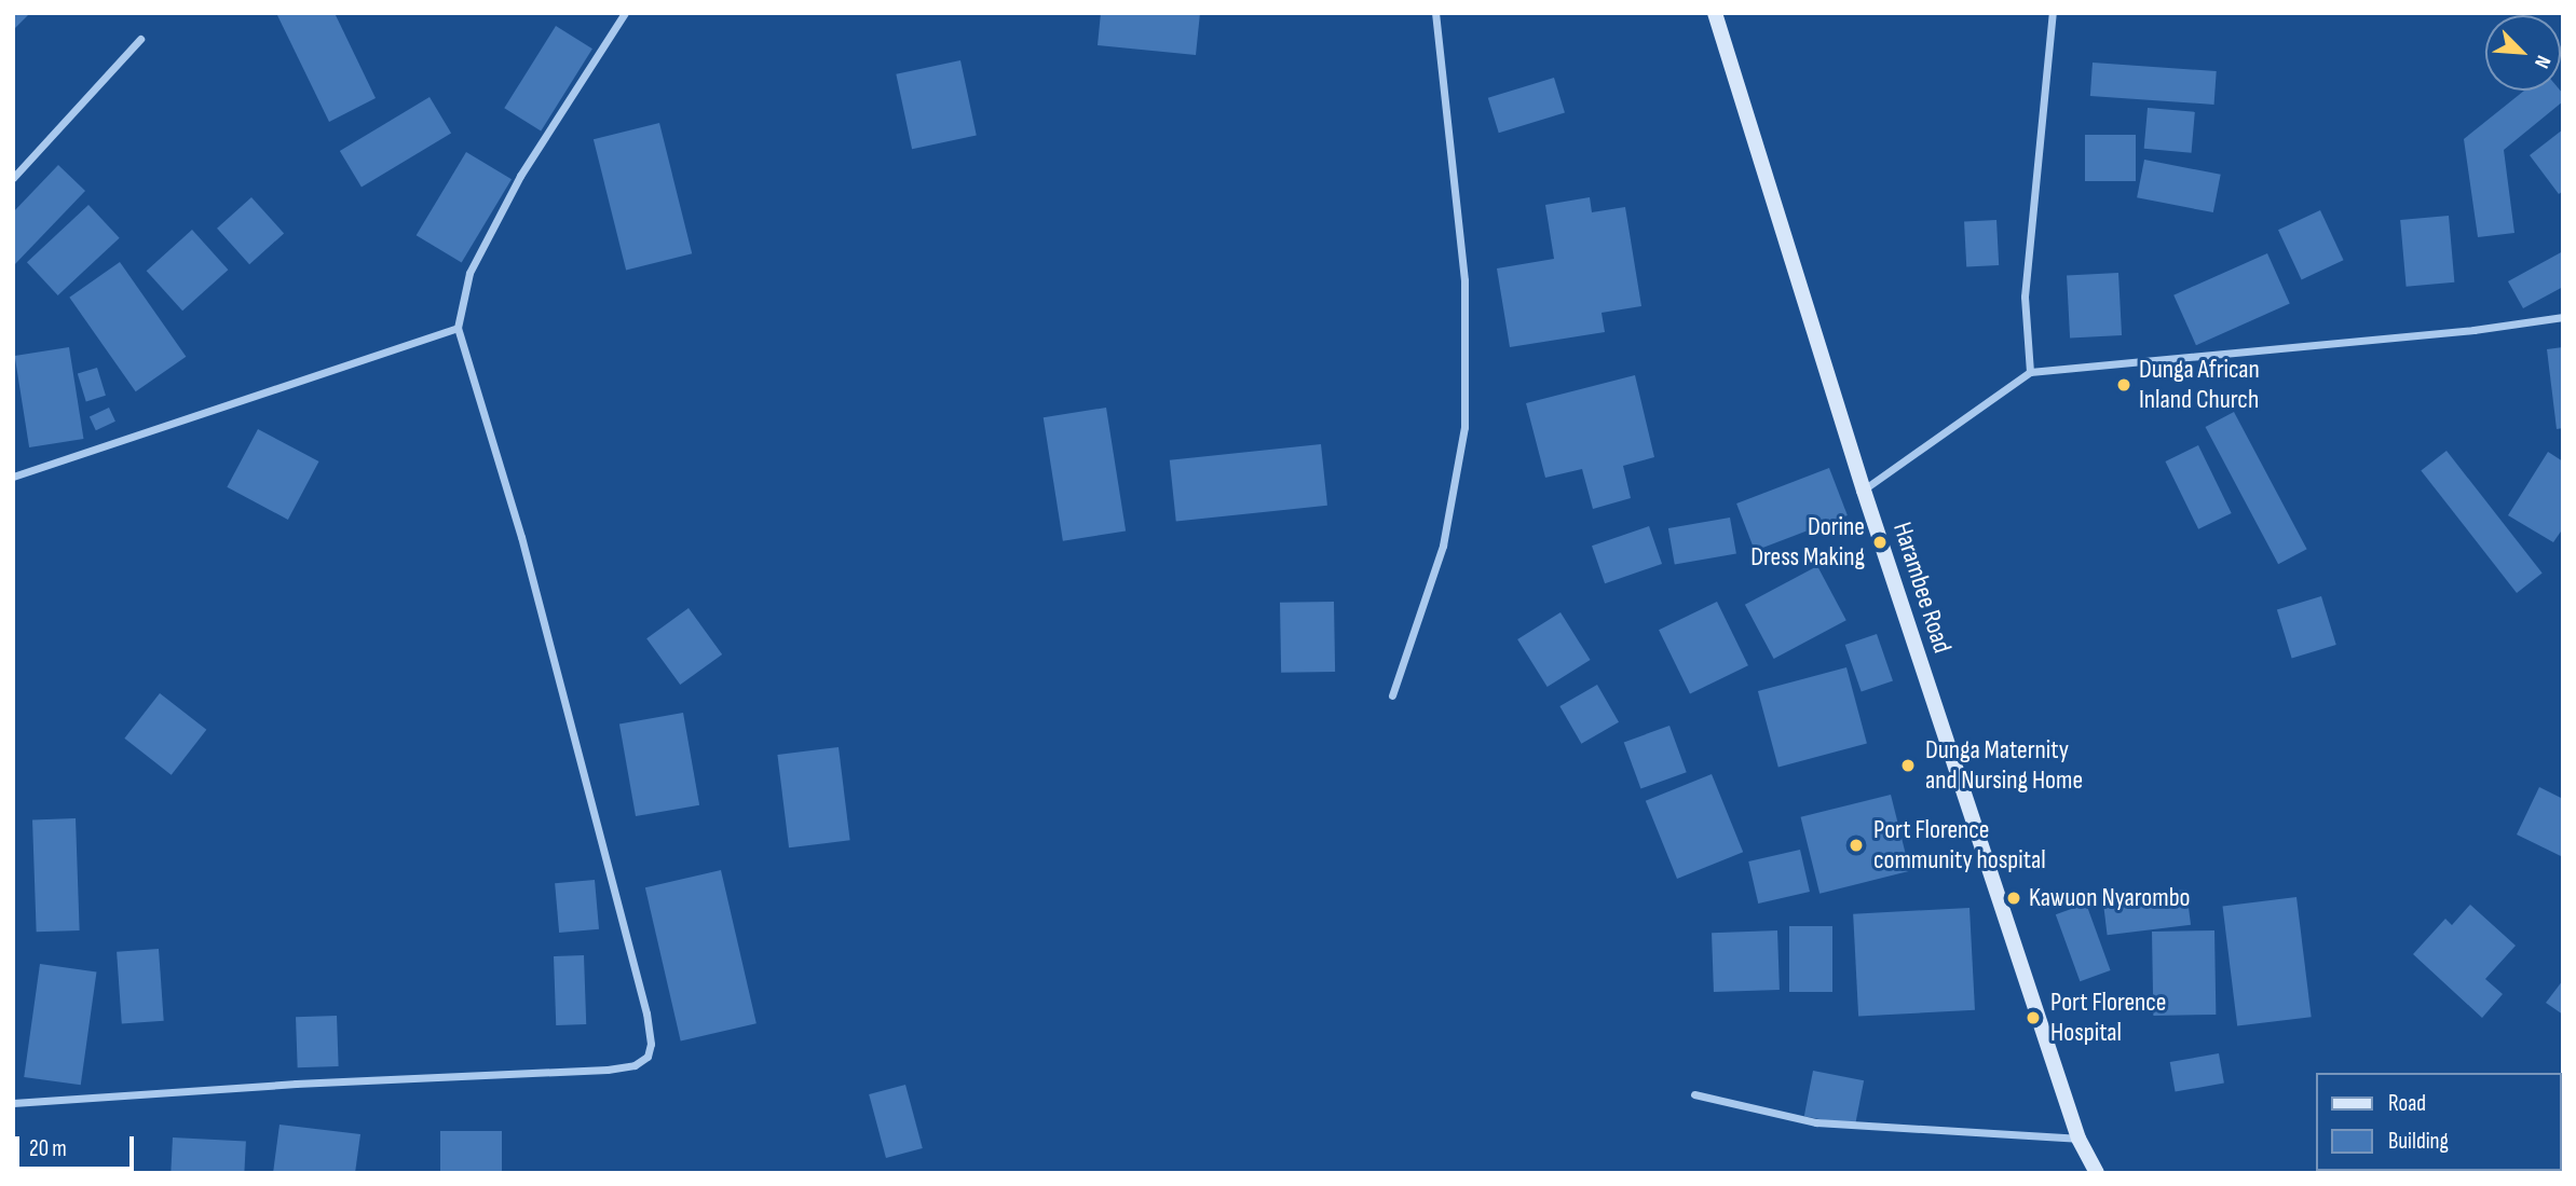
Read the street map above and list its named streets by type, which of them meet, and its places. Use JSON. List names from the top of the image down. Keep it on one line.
{"streets":{"main road":["Harambee Road"]},"places":["Dunga African Inland Church","Dorine Dress Making","Dunga Maternity and Nursing Home","Port Florence community hospital","Kawuon Nyarombo","Port Florence Hospital"],"legend":["Road","Building"],"scale_bar":"20 m","north":"bottom right"}
